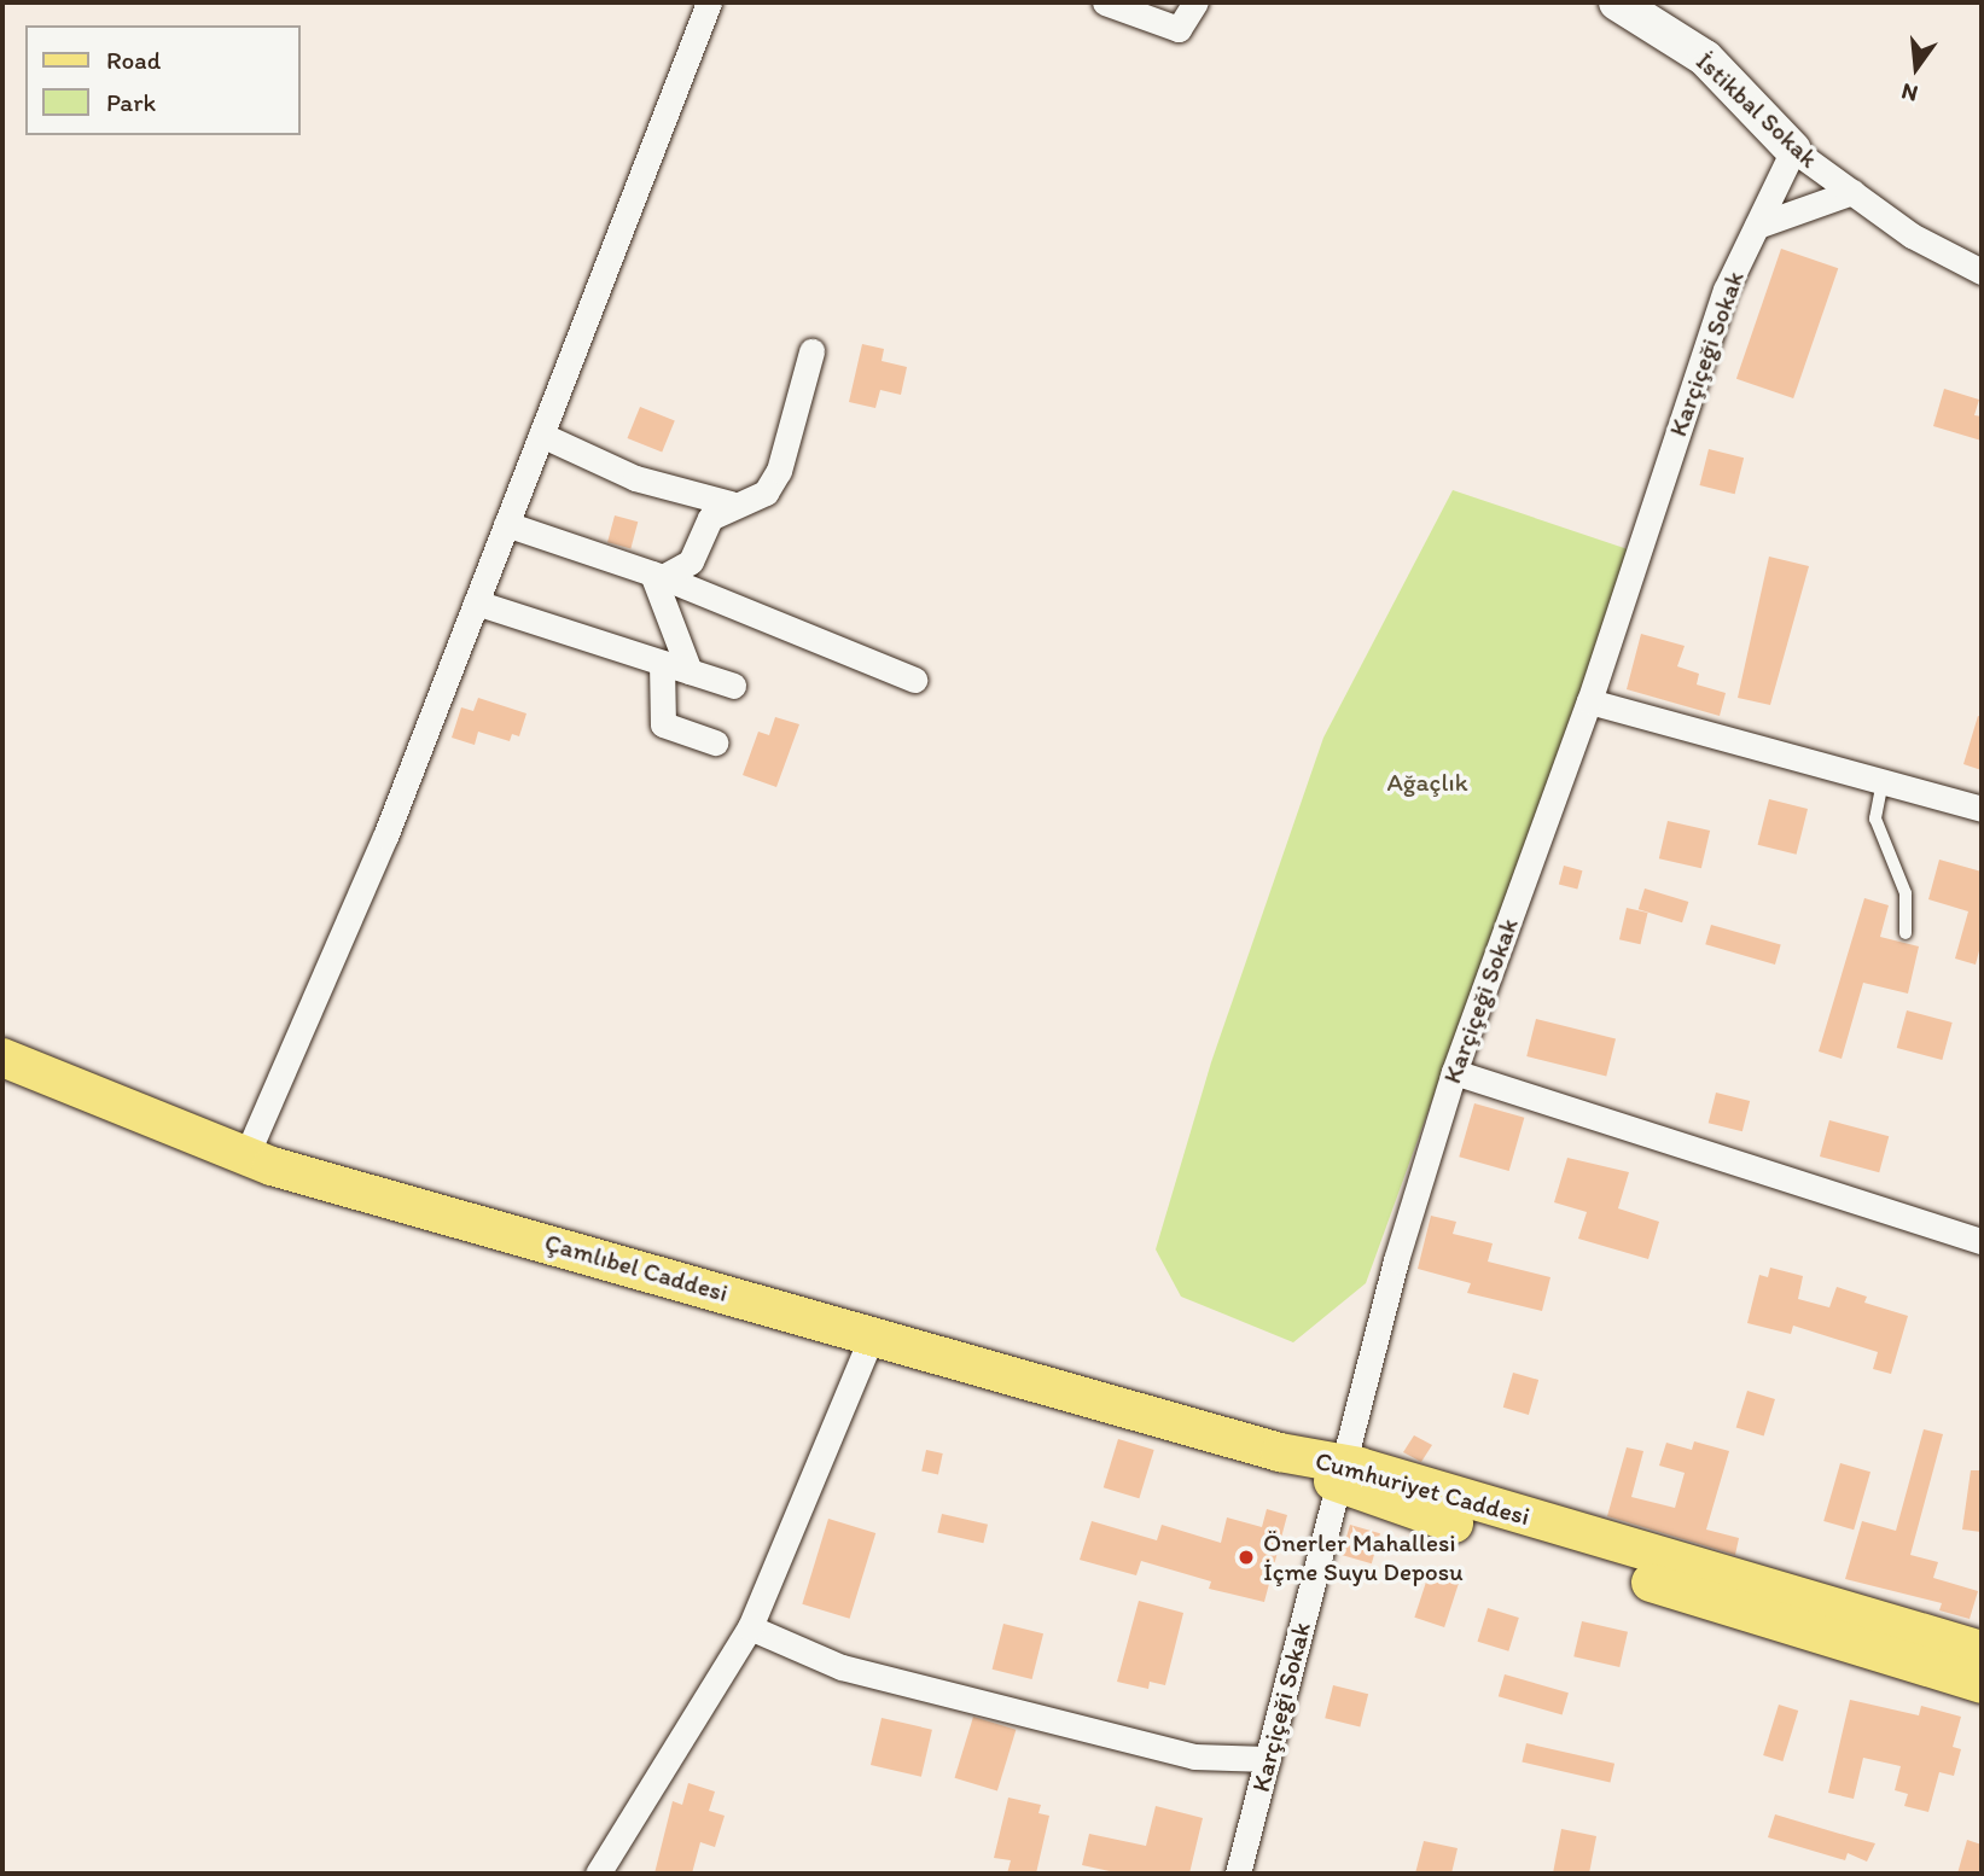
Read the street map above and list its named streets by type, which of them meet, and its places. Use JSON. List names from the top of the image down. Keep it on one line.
{"streets":{"main road":["Çamlıbel Caddesi","Cumhuriyet Caddesi"],"street":["İstikbal Sokak","Karçiçeği Sokak"]},"crossings":[["İstikbal Sokak","Karçiçeği Sokak"],["Karçiçeği Sokak","Cumhuriyet Caddesi"],["Çamlıbel Caddesi","Cumhuriyet Caddesi"]],"parks":["Ağaçlık"],"places":["Önerler Mahallesi İçme Suyu Deposu"],"legend":["Road","Park"],"north":"bottom"}
